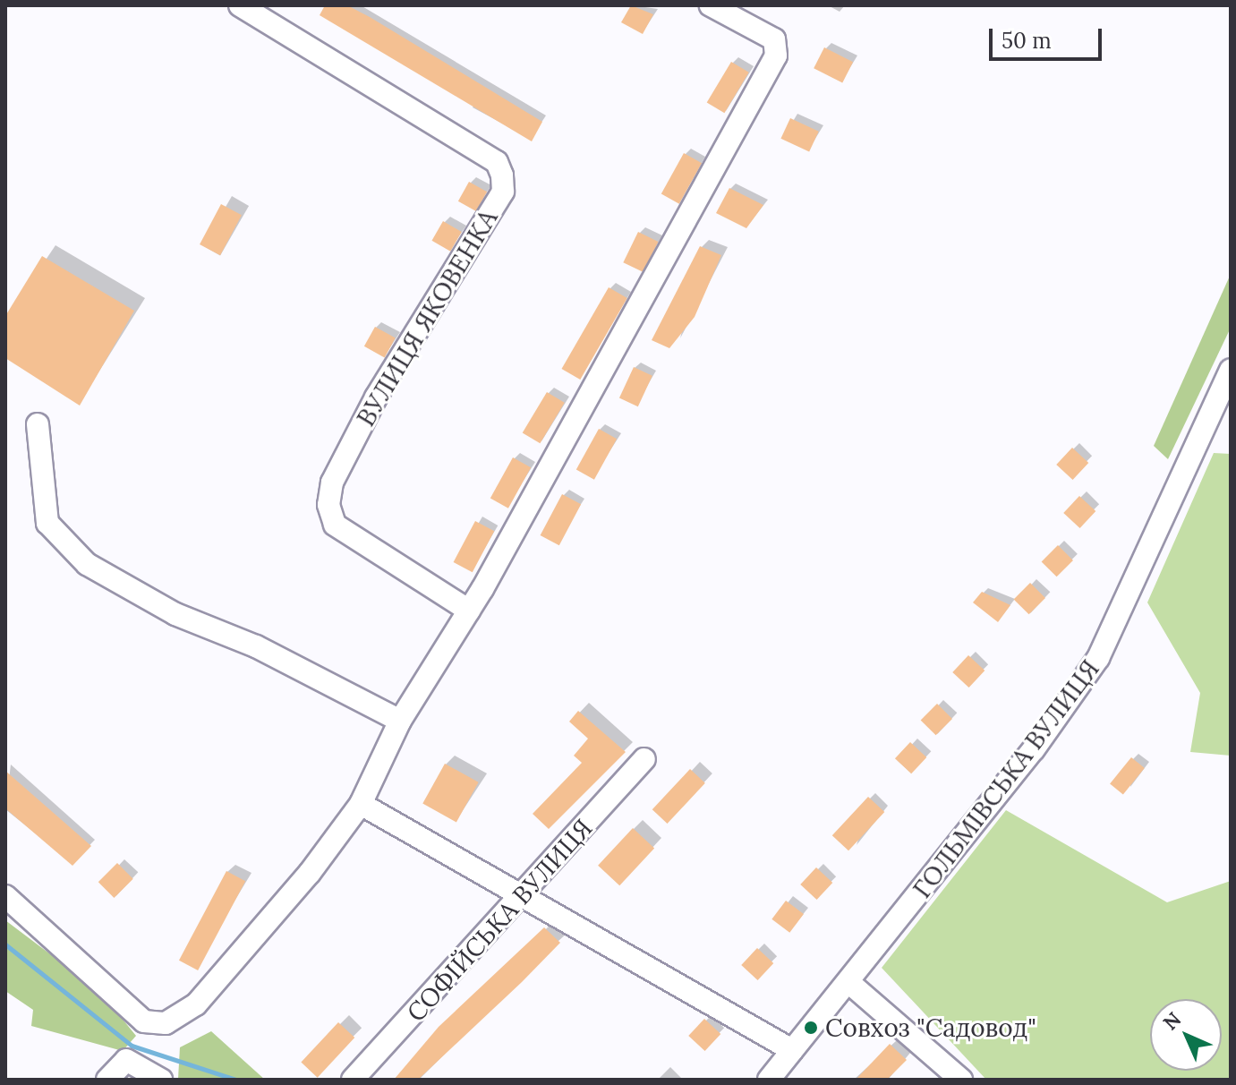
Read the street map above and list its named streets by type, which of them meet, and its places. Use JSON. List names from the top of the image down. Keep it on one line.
{"streets":{"street":["ВУЛИЦЯ ЯКОВЕНКА","ГОЛЬМІВСЬКА ВУЛИЦЯ","СОФІЙСЬКА ВУЛИЦЯ"]},"places":["Совхоз \"Садовод\""],"scale_bar":"50 m","north":"top left"}
